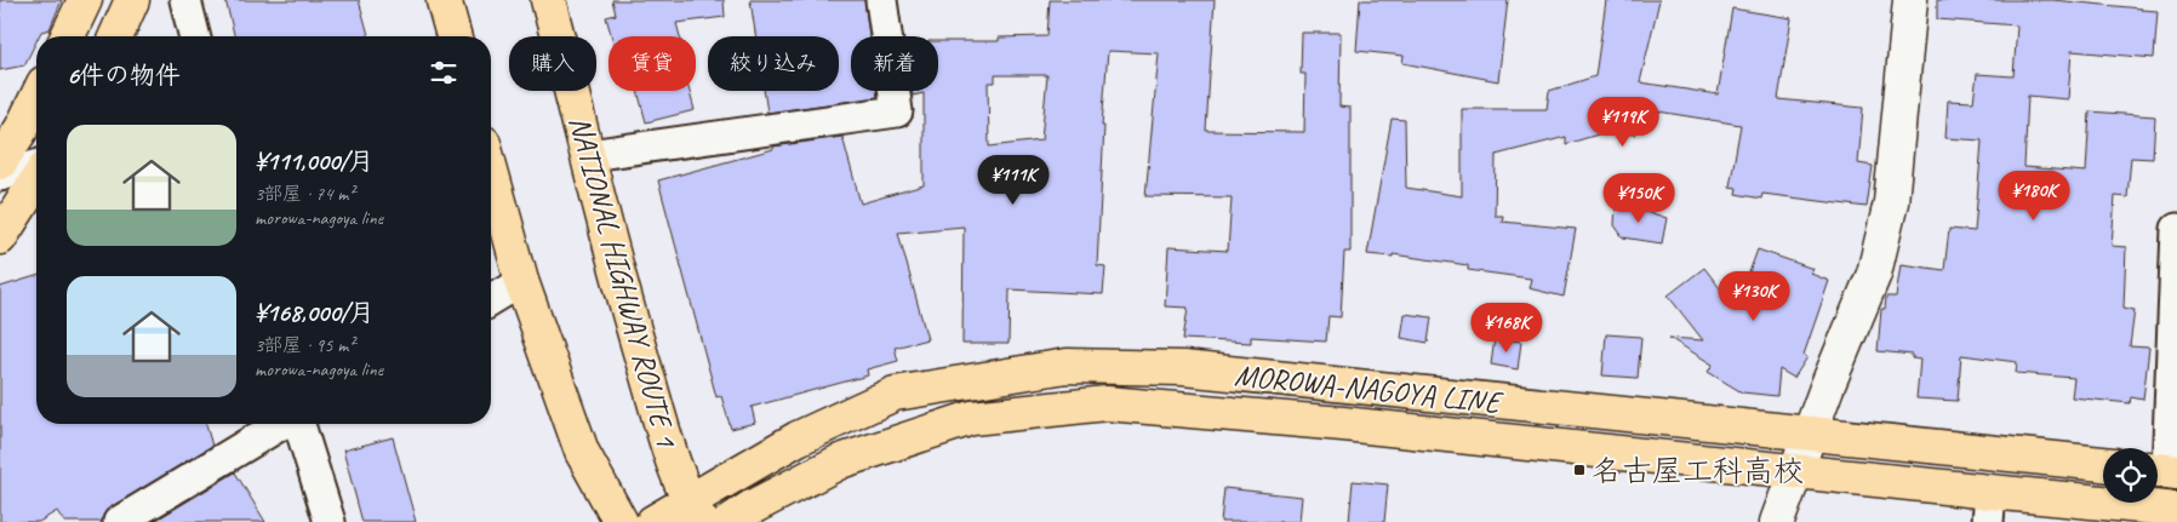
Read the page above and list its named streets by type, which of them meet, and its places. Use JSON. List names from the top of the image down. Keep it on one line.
{"streets":{"main road":["NATIONAL HIGHWAY ROUTE 1","MOROWA-NAGOYA LINE"]},"crossings":[["NATIONAL HIGHWAY ROUTE 1","MOROWA-NAGOYA LINE"]],"places":{"transit":["名古屋工科高校"]},"page":{"chip":["購入","賃貸","絞り込み","新着"],"heading":"6件の物件","price":["¥119K","¥111K","¥180K","¥150K","¥130K","¥168K"],"list":[{"name":"¥111,000/月","note":"3部屋 · 74 m² · morowa-nagoya line"},{"name":"¥168,000/月","note":"3部屋 · 95 m² · morowa-nagoya line"}]}}
